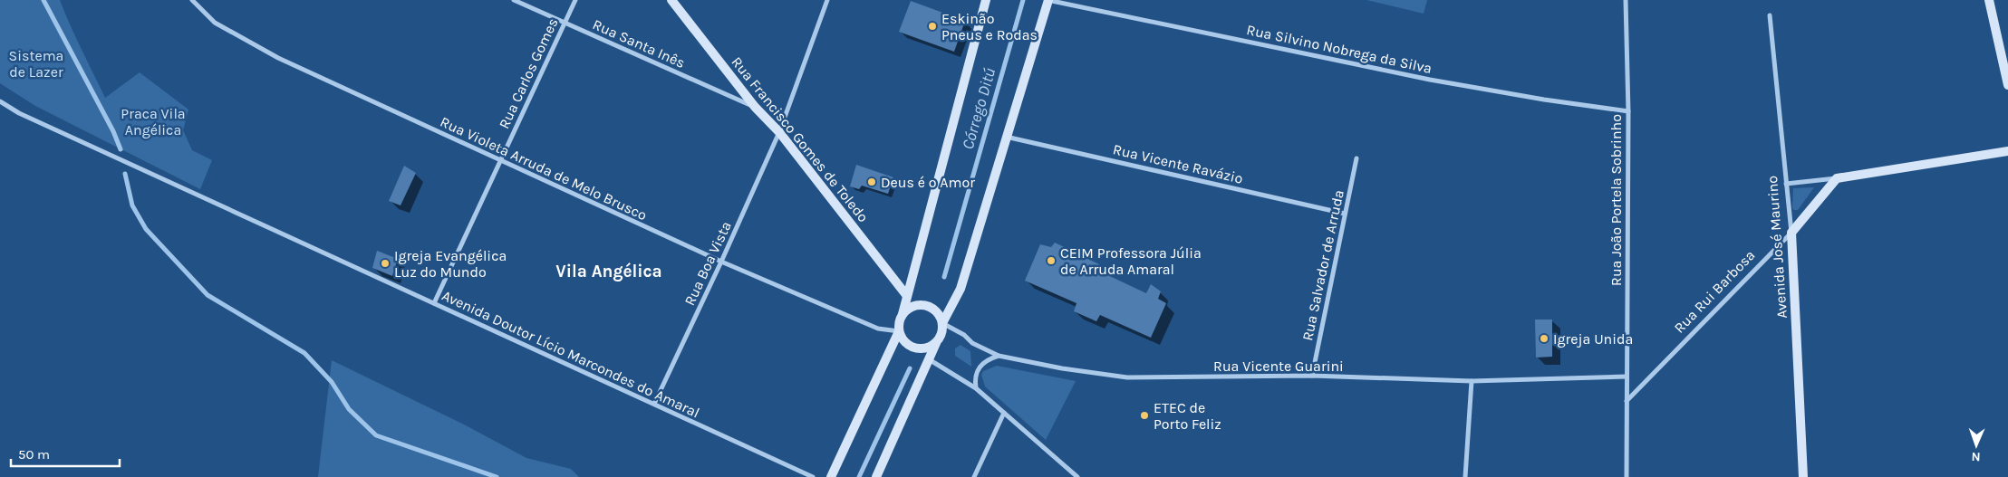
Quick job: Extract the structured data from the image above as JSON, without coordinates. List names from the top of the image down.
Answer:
{
  "streets": {
    "main road": ["Rua Francisco Gomes de Toledo", "Avenida José Maurino", "Rua Rui Barbosa"],
    "street": [
      "Rua Santa Inês",
      "Rua Silvino Nobrega da Silva",
      "Rua Carlos Gomes",
      "Rua Vicente Ravázio",
      "Rua Violeta Arruda de Melo Brusco",
      "Rua João Portela Sobrinho",
      "Rua Boa Vista",
      "Rua Salvador de Arruda",
      "Avenida Doutor Lício Marcondes do Amaral",
      "Rua Vicente Guarini"
    ]
  },
  "crossings": [
    ["Rua Santa Inês", "Rua Carlos Gomes"],
    ["Rua Santa Inês", "Rua Francisco Gomes de Toledo"],
    ["Rua Silvino Nobrega da Silva", "Rua João Portela Sobrinho"],
    ["Rua Carlos Gomes", "Rua Violeta Arruda de Melo Brusco"],
    ["Rua Carlos Gomes", "Avenida Doutor Lício Marcondes do Amaral"],
    ["Rua Francisco Gomes de Toledo", "Rua Boa Vista"],
    ["Rua Vicente Ravázio", "Rua Salvador de Arruda"],
    ["Rua Violeta Arruda de Melo Brusco", "Rua Boa Vista"],
    ["Rua Violeta Arruda de Melo Brusco", "Rua Vicente Guarini"],
    ["Rua João Portela Sobrinho", "Rua Rui Barbosa"],
    ["Rua João Portela Sobrinho", "Rua Vicente Guarini"],
    ["Avenida José Maurino", "Rua Rui Barbosa"],
    ["Rua Boa Vista", "Avenida Doutor Lício Marcondes do Amaral"],
    ["Rua Salvador de Arruda", "Rua Vicente Guarini"]
  ],
  "districts": ["Vila Angélica"],
  "water": ["Córrego Ditú"],
  "parks": ["Sistema de Lazer", "Praca Vila Angélica"],
  "places": [
    "Eskinão Pneus e Rodas",
    "Deus é o Amor",
    "CEIM Professora Júlia de Arruda Amaral",
    "Igreja Evangélica Luz do Mundo",
    "Igreja Unida",
    "ETEC de Porto Feliz"
  ],
  "scale_bar": "50 m",
  "north": "bottom"
}
